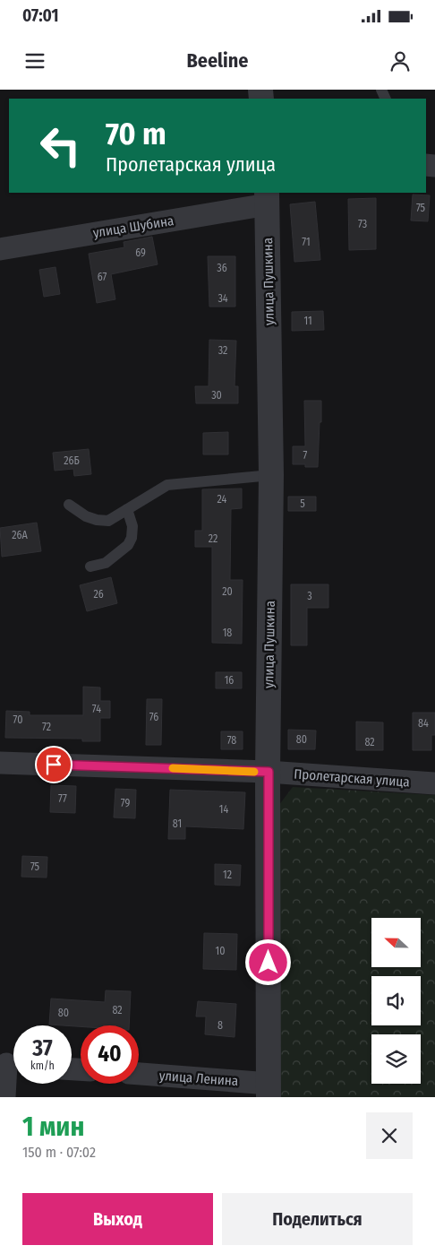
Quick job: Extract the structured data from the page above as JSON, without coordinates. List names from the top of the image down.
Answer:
{
  "streets": {
    "street": [
      "улица Шубина",
      "улица Пушкина",
      "Пролетарская улица",
      "улица Ленина"
    ]
  },
  "crossings": [
    ["улица Шубина", "улица Пушкина"],
    ["улица Пушкина", "Пролетарская улица"],
    ["улица Пушкина", "улица Ленина"]
  ],
  "house_numbers": [
    "75",
    "73",
    "71",
    "69",
    "36",
    "67",
    "34",
    "11",
    "32",
    "30",
    "7",
    "26Б",
    "24",
    "5",
    "26А",
    "22",
    "20",
    "26",
    "3",
    "18",
    "16",
    "74",
    "76",
    "70",
    "84",
    "72",
    "80",
    "78",
    "82",
    "77",
    "79",
    "14",
    "81",
    "75",
    "12",
    "10",
    "82",
    "80",
    "8"
  ],
  "north": "left",
  "page": {
    "status": "07:01",
    "header": "Beeline",
    "turn": ["70 m", "Пролетарская улица"],
    "speed": "37 km/h",
    "limit": "40",
    "heading": ["1 мин", "150 m · 07:02"],
    "buttons": ["Выход", "Поделиться"]
  }
}
